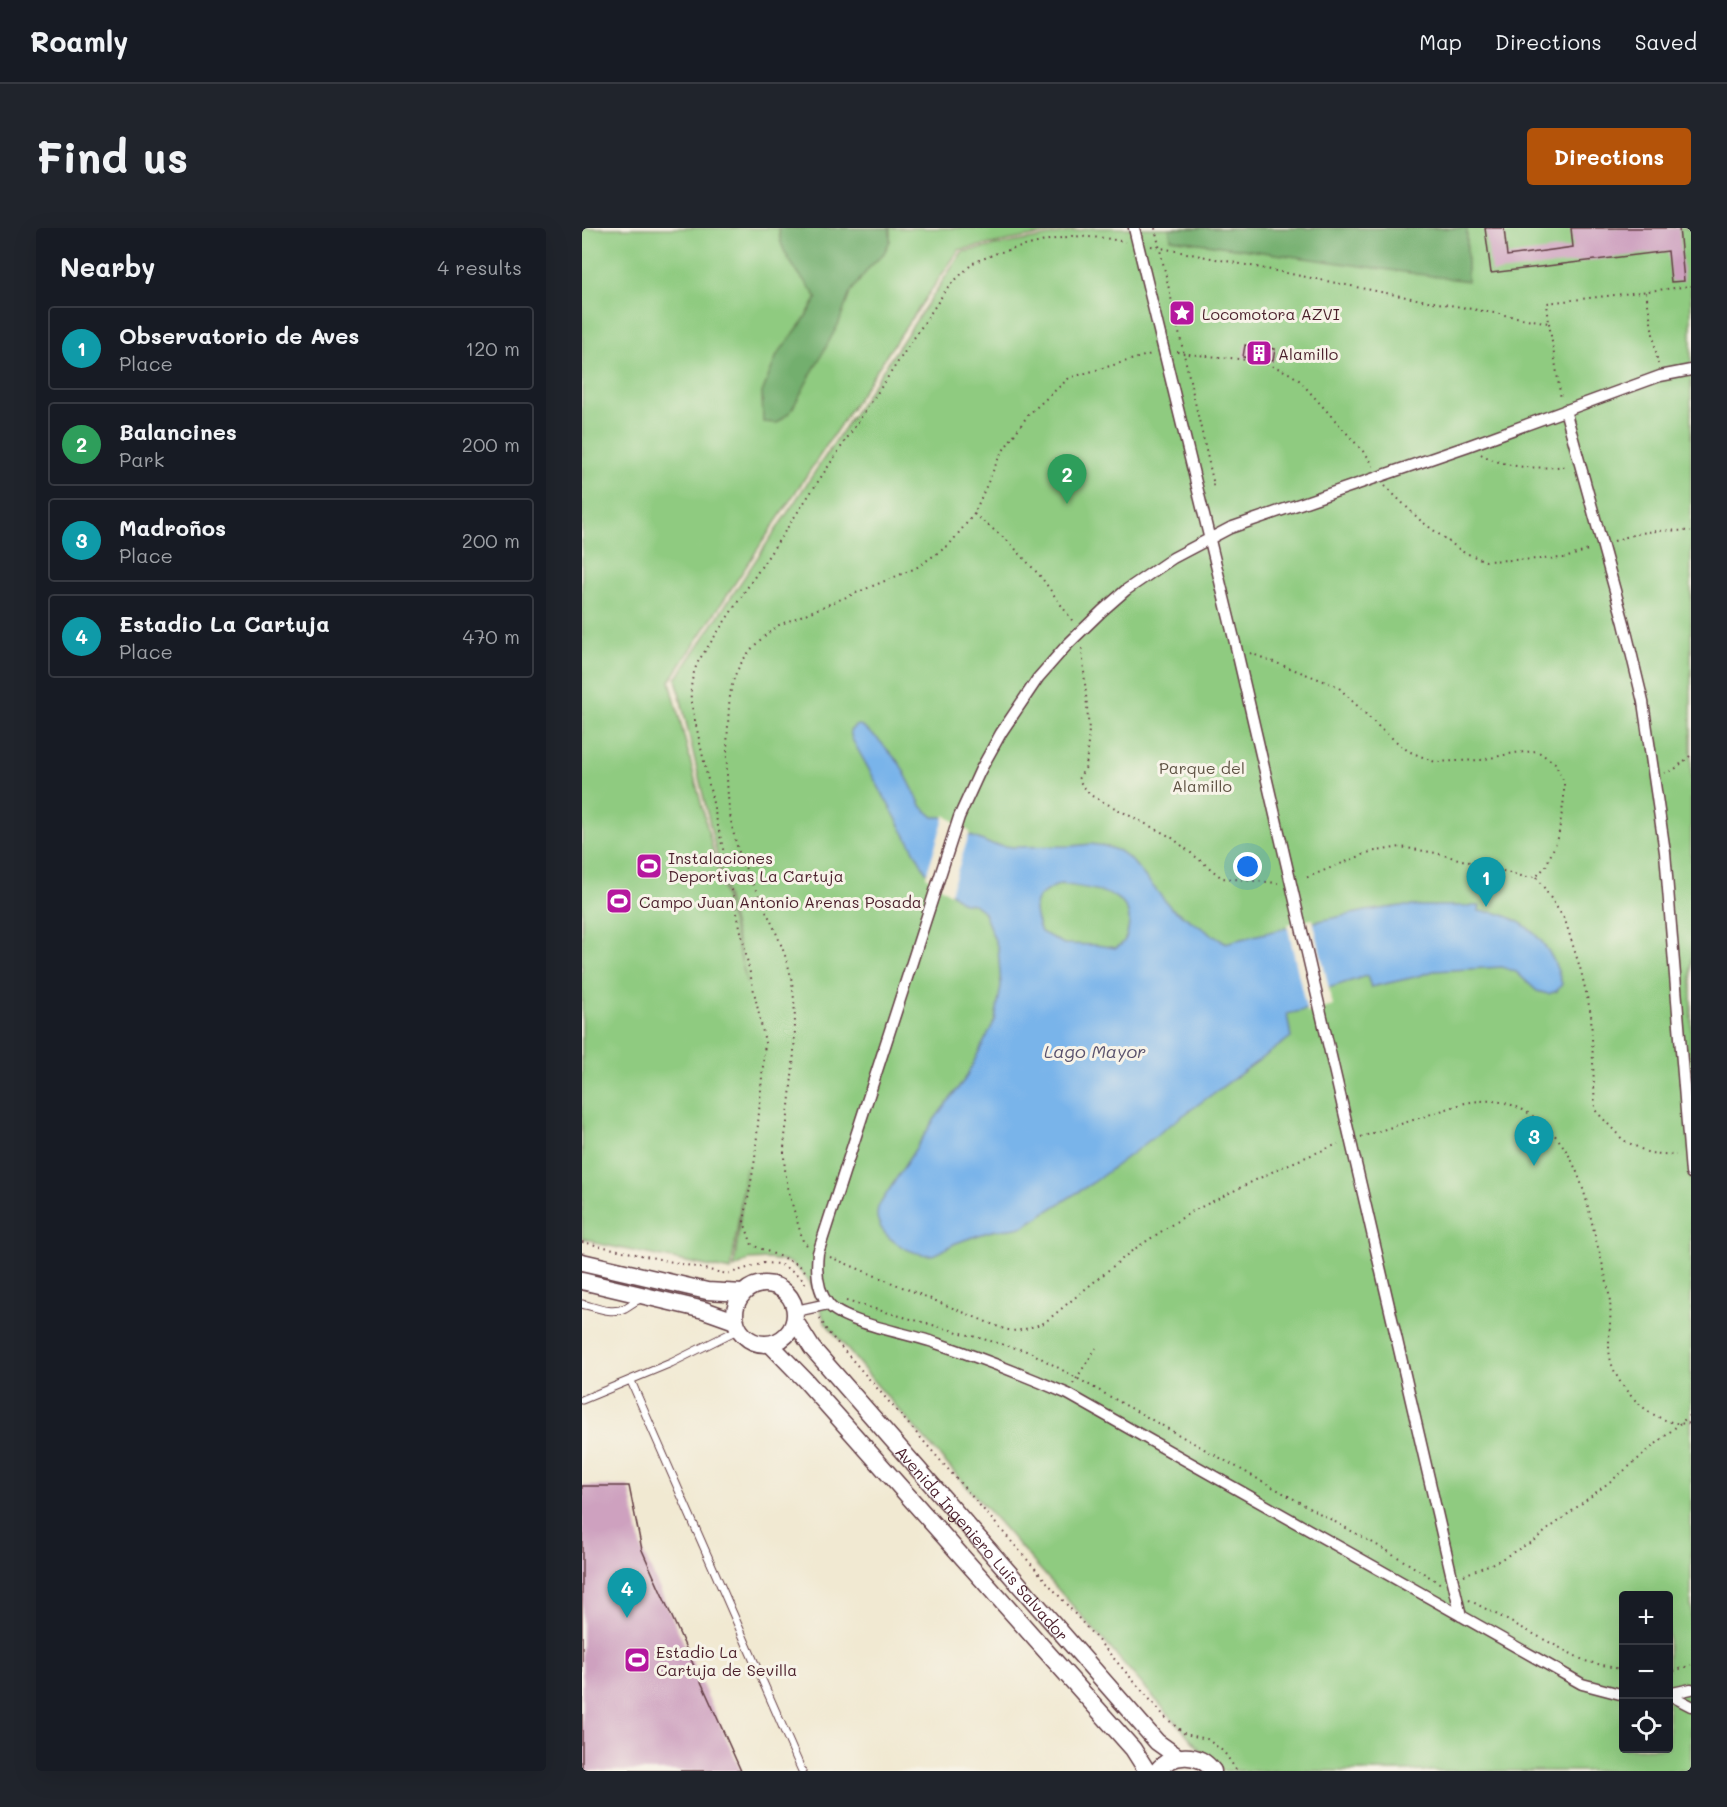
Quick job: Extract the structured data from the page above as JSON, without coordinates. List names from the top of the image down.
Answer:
{
  "streets": {
    "street": ["Avenida Ingeniero Luis Salvador"]
  },
  "water": ["Lago Mayor"],
  "parks": ["Parque del Alamillo"],
  "places": {
    "place": ["Locomotora AZVI"],
    "building": ["Alamillo"],
    "sports": ["Instalaciones Deportivas La Cartuja", "Campo Juan Antonio Arenas Posada", "Estadio La Cartuja de Sevilla"]
  },
  "page": {
    "header": "Roamly",
    "nav": ["Map", "Directions", "Saved"],
    "buttons": "Directions",
    "title": "Find us",
    "heading": ["Nearby", "4 results"],
    "list": [
      {
        "mark": "1",
        "name": "Observatorio de Aves",
        "note": "Place",
        "value": "120 m"
      },
      {
        "mark": "2",
        "name": "Balancines",
        "note": "Park",
        "value": "200 m"
      },
      {
        "mark": "3",
        "name": "Madroños",
        "note": "Place",
        "value": "200 m"
      },
      {
        "mark": "4",
        "name": "Estadio La Cartuja",
        "note": "Place",
        "value": "470 m"
      }
    ],
    "pins": [
      "2",
      "1",
      "3",
      "4"
    ],
    "map_buttons": ["+", "−"]
  }
}
